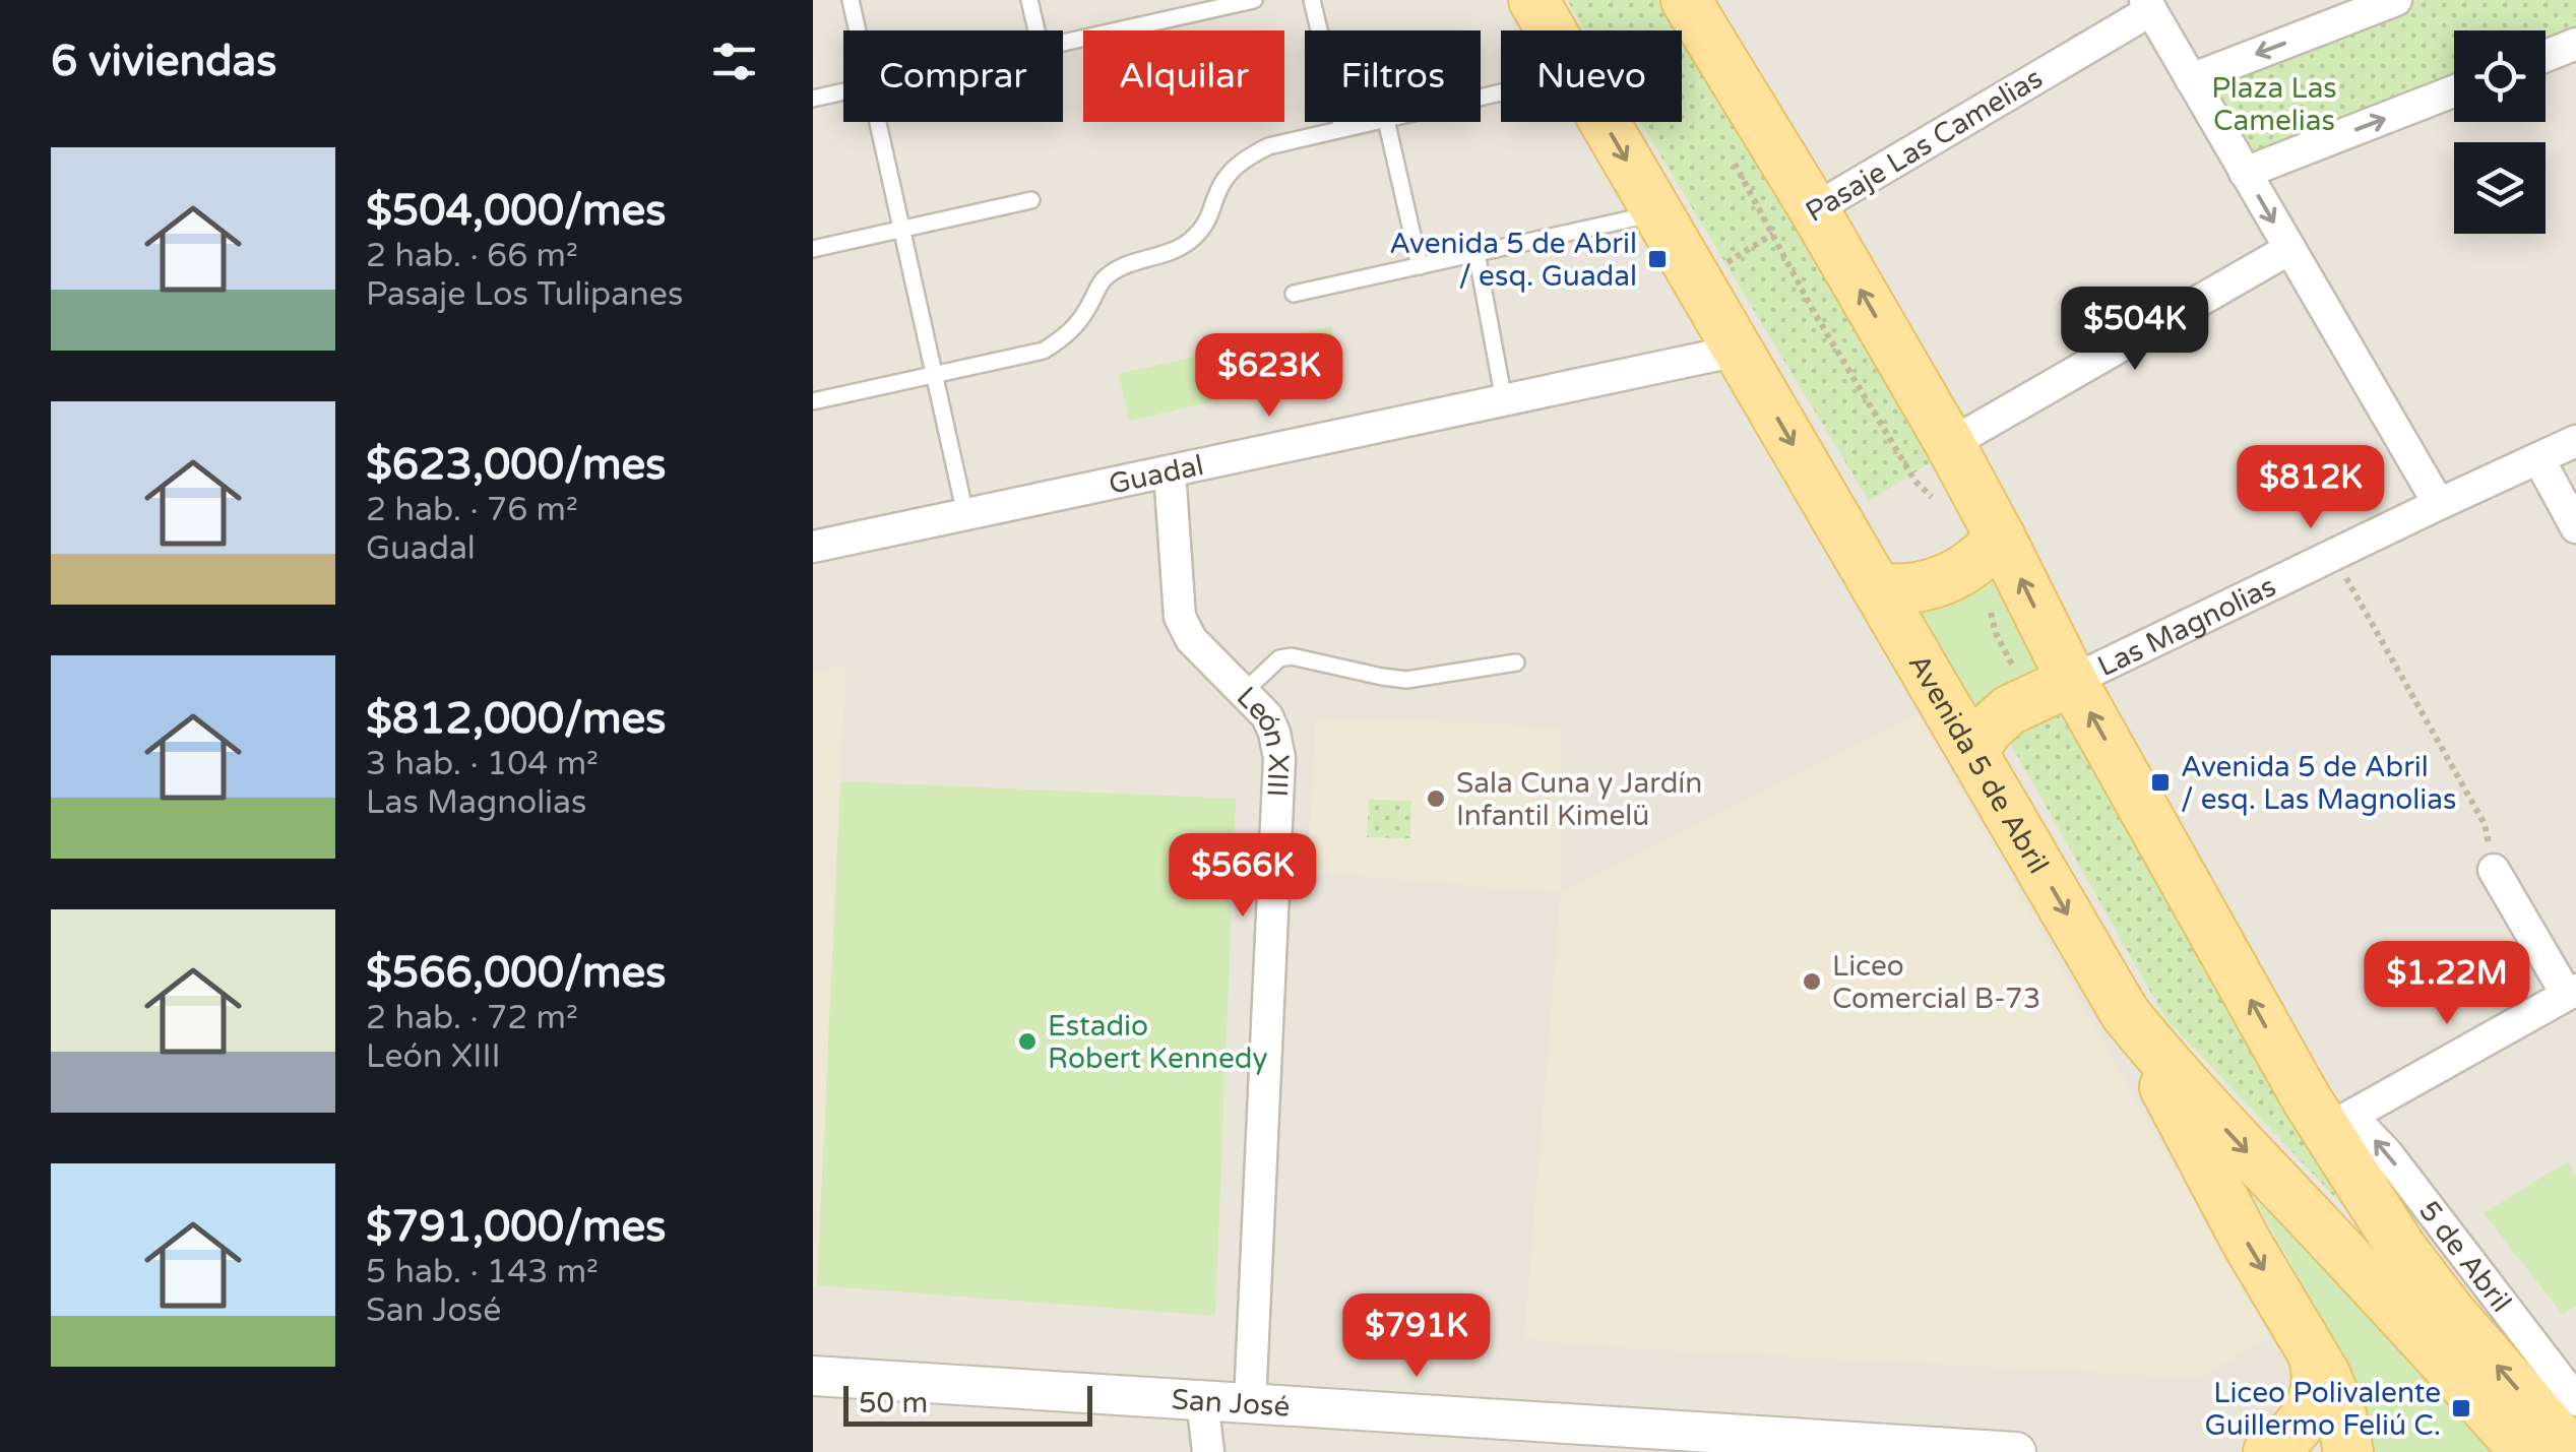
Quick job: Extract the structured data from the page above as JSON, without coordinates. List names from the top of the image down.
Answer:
{
  "streets": {
    "main road": ["Avenida 5 de Abril"],
    "street": [
      "Pasaje Las Camelias",
      "Guadal",
      "Las Magnolias",
      "León XIII",
      "5 de Abril",
      "San José"
    ]
  },
  "crossings": [
    ["Pasaje Las Camelias", "Avenida 5 de Abril"],
    ["Guadal", "León XIII"],
    ["Guadal", "Avenida 5 de Abril"],
    ["León XIII", "San José"]
  ],
  "one_way": ["5 de Abril"],
  "parks": ["Plaza Las Camelias"],
  "places": {
    "transit": ["Avenida 5 de Abril / esq. Guadal", "Avenida 5 de Abril / esq. Las Magnolias", "Liceo Polivalente Guillermo Feliú C."],
    "other": ["Sala Cuna y Jardín Infantil Kimelü", "Liceo Comercial B-73", "Estadio Robert Kennedy"]
  },
  "scale_bar": "50 m",
  "page": {
    "heading": "6 viviendas",
    "chip": [
      "Comprar",
      "Alquilar",
      "Filtros",
      "Nuevo"
    ],
    "list": [
      {
        "name": "$504,000/mes",
        "note": "2 hab. · 66 m² · Pasaje Los Tulipanes"
      },
      {
        "name": "$623,000/mes",
        "note": "2 hab. · 76 m² · Guadal"
      },
      {
        "name": "$812,000/mes",
        "note": "3 hab. · 104 m² · Las Magnolias"
      },
      {
        "name": "$566,000/mes",
        "note": "2 hab. · 72 m² · León XIII"
      },
      {
        "name": "$791,000/mes",
        "note": "5 hab. · 143 m² · San José"
      }
    ],
    "price": [
      "$504K",
      "$623K",
      "$812K",
      "$566K",
      "$1.22M",
      "$791K"
    ],
    "scale": "50 m"
  }
}
